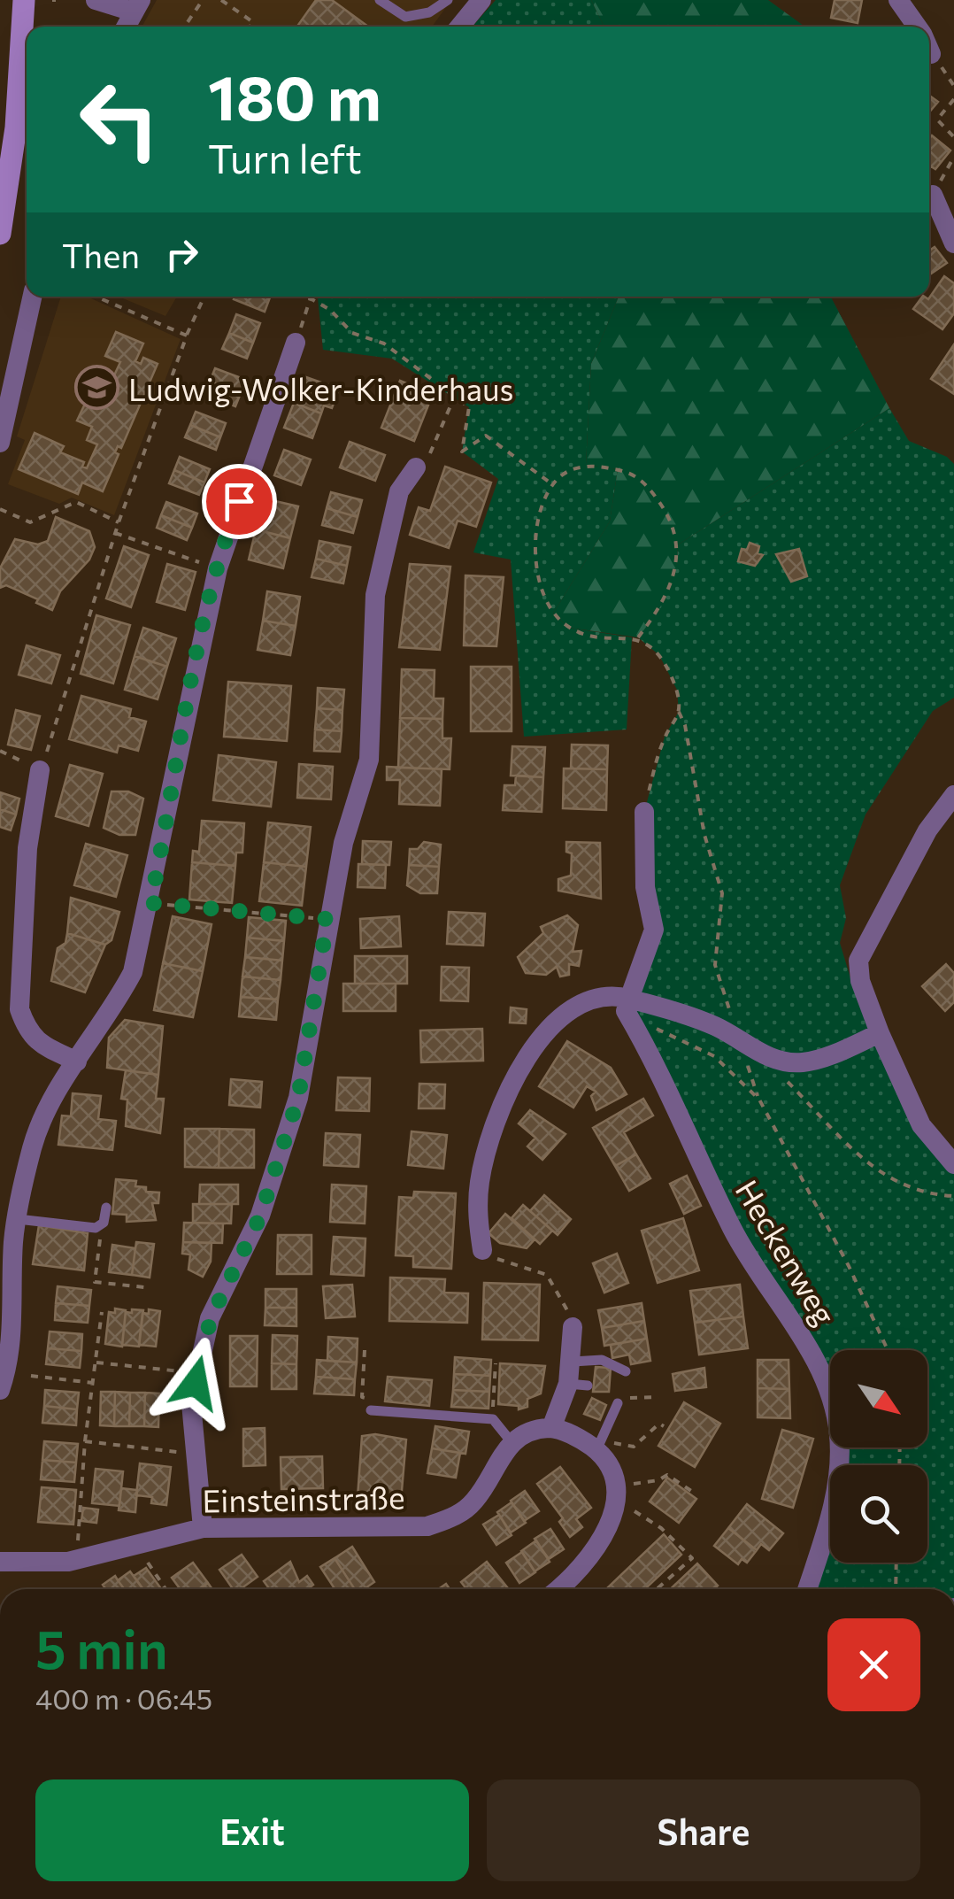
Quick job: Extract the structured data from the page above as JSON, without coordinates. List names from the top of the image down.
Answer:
{
  "streets": {
    "street": ["Heckenweg", "Einsteinstraße"]
  },
  "places": {
    "school or university": ["Ludwig-Wolker-Kinderhaus"]
  },
  "north": "bottom right",
  "page": {
    "turn": ["180 m", "Turn left"],
    "then": "Then",
    "heading": ["5 min", "400 m · 06:45"],
    "buttons": ["Exit", "Share"]
  }
}
